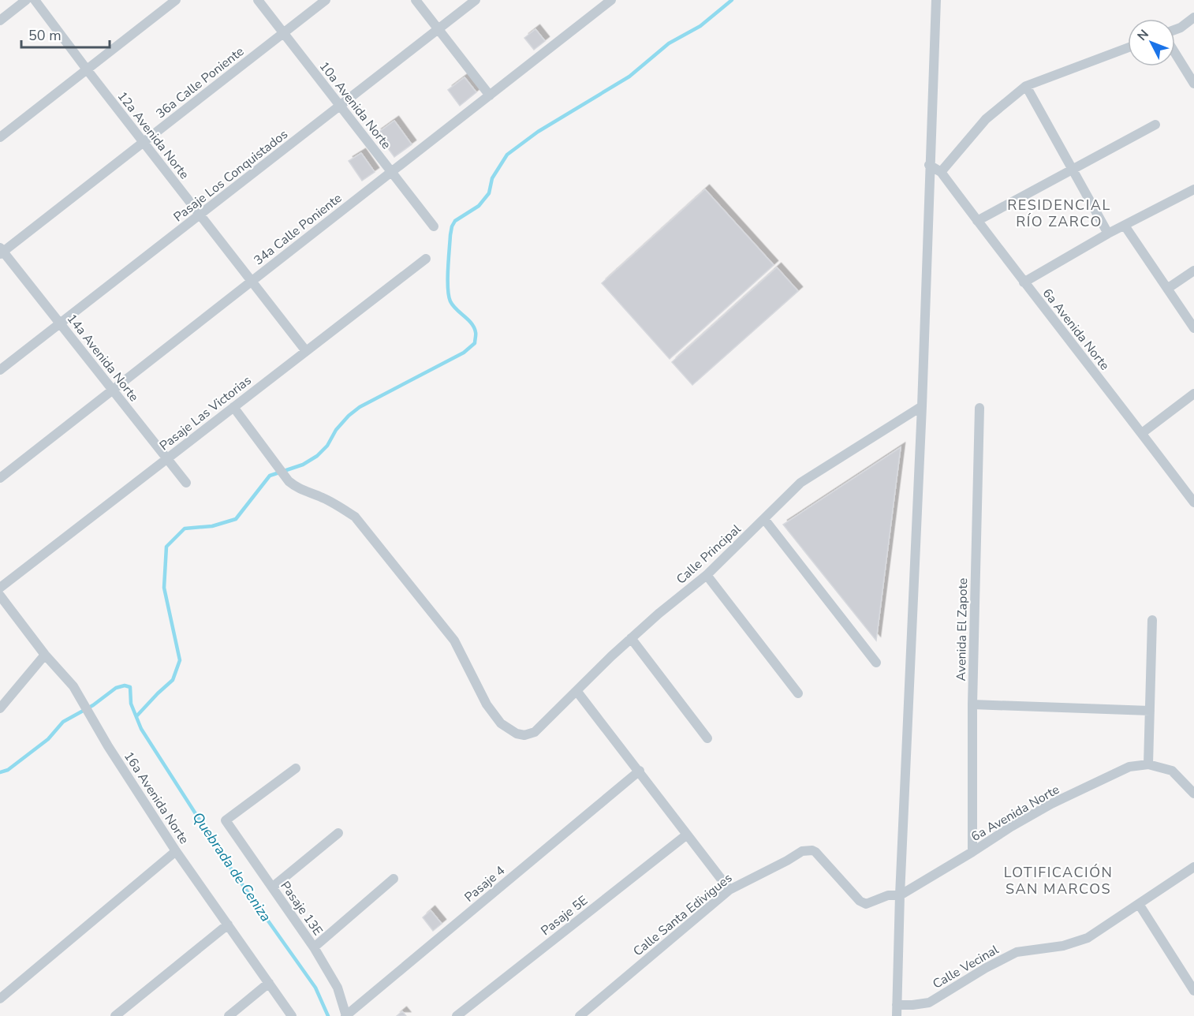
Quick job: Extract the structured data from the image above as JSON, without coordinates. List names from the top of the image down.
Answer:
{
  "streets": {
    "street": [
      "36a Calle Poniente",
      "10a Avenida Norte",
      "12a Avenida Norte",
      "Pasaje Los Conquistados",
      "34a Calle Poniente",
      "6a Avenida Norte",
      "14a Avenida Norte",
      "Pasaje Las Victorias",
      "Calle Principal",
      "Avenida El Zapote",
      "16a Avenida Norte",
      "Pasaje 4",
      "Pasaje 13E",
      "Calle Santa Edivigues",
      "Pasaje 5E",
      "Calle Vecinal"
    ]
  },
  "crossings": [
    ["36a Calle Poniente", "10a Avenida Norte"],
    ["36a Calle Poniente", "12a Avenida Norte"],
    ["36a Calle Poniente", "14a Avenida Norte"],
    ["10a Avenida Norte", "Pasaje Los Conquistados"],
    ["10a Avenida Norte", "34a Calle Poniente"],
    ["12a Avenida Norte", "Pasaje Los Conquistados"],
    ["12a Avenida Norte", "34a Calle Poniente"],
    ["12a Avenida Norte", "Pasaje Las Victorias"],
    ["Pasaje Los Conquistados", "14a Avenida Norte"],
    ["34a Calle Poniente", "14a Avenida Norte"],
    ["6a Avenida Norte", "Avenida El Zapote"],
    ["6a Avenida Norte", "Calle Santa Edivigues"],
    ["14a Avenida Norte", "Pasaje Las Victorias"],
    ["Pasaje Las Victorias", "Calle Principal"],
    ["Pasaje 4", "Pasaje 13E"]
  ],
  "districts": ["RESIDENCIAL RÍO ZARCO", "LOTIFICACIÓN SAN MARCOS"],
  "water": ["Quebrada de Ceniza"],
  "scale_bar": "50 m",
  "north": "top left"
}
